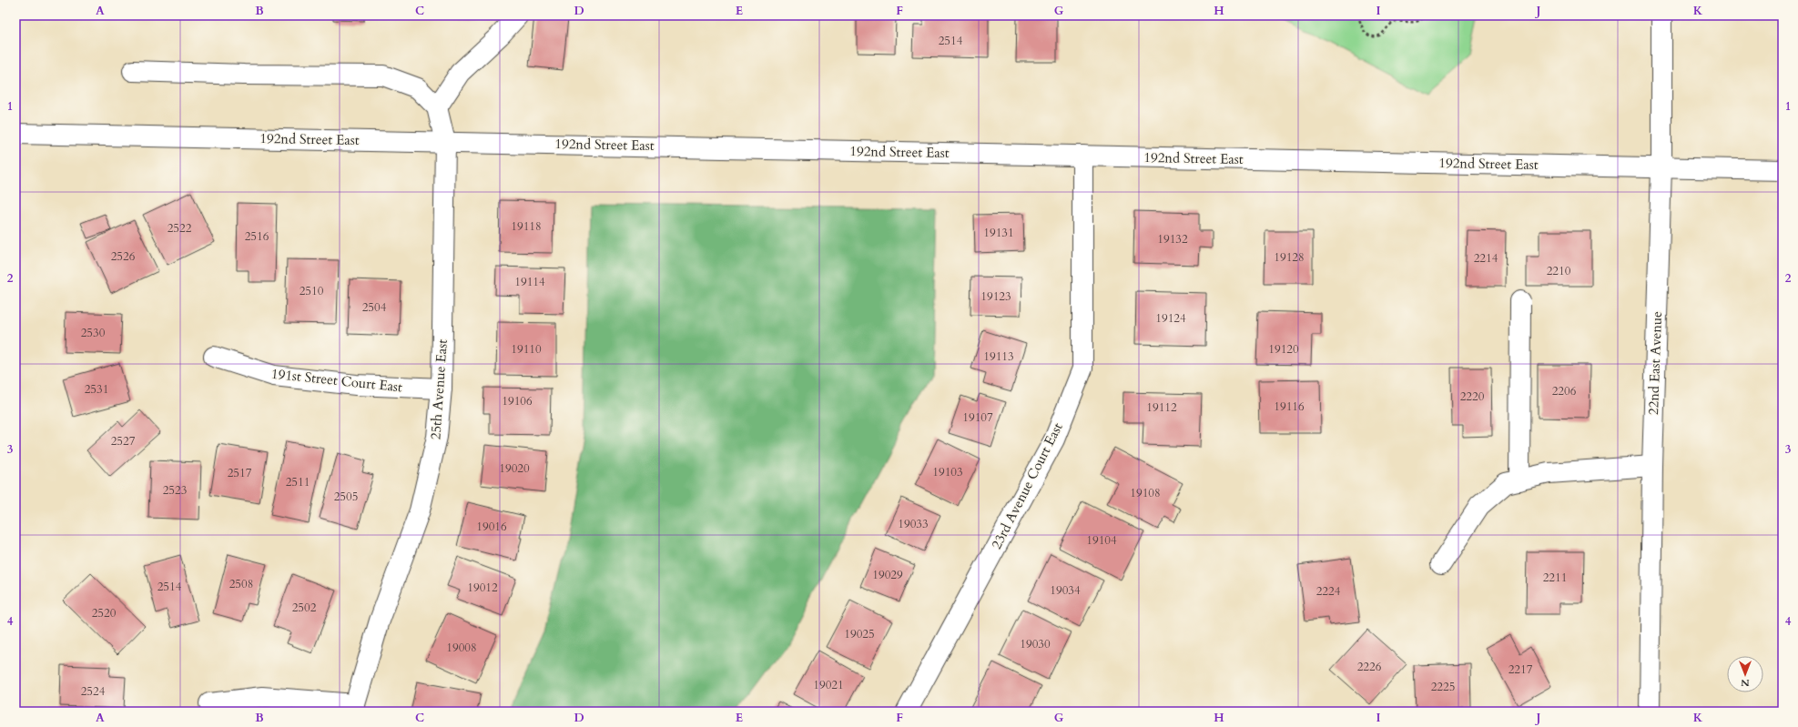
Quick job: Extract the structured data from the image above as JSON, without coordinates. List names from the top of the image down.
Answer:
{
  "streets": {
    "street": [
      "192nd Street East",
      "22nd East Avenue",
      "191st Street Court East",
      "25th Avenue East",
      "23rd Avenue Court East"
    ]
  },
  "crossings": [
    ["192nd Street East", "22nd East Avenue"],
    ["192nd Street East", "25th Avenue East"],
    ["192nd Street East", "23rd Avenue Court East"],
    ["191st Street Court East", "25th Avenue East"]
  ],
  "house_numbers": [
    "2514",
    "19118",
    "2522",
    "19131",
    "2516",
    "19132",
    "2526",
    "19128",
    "2214",
    "2210",
    "19114",
    "2510",
    "19123",
    "2504",
    "19124",
    "2530",
    "19110",
    "19120",
    "19113",
    "2531",
    "2206",
    "2220",
    "19106",
    "19116",
    "19112",
    "19107",
    "2527",
    "19020",
    "19103",
    "2517",
    "2511",
    "2523",
    "19108",
    "2505",
    "19033",
    "19016",
    "19104",
    "19029",
    "2211",
    "2508",
    "2514",
    "19012",
    "19034",
    "2224",
    "2502",
    "2520",
    "19025",
    "19030",
    "19008",
    "2226",
    "2217",
    "19021",
    "2225",
    "2524"
  ],
  "north": "bottom",
  "grid": {
    "columns": [
      "A",
      "B",
      "C",
      "D",
      "E",
      "F",
      "G",
      "H",
      "I",
      "J",
      "K"
    ],
    "rows": [
      "1",
      "2",
      "3",
      "4"
    ]
  }
}
